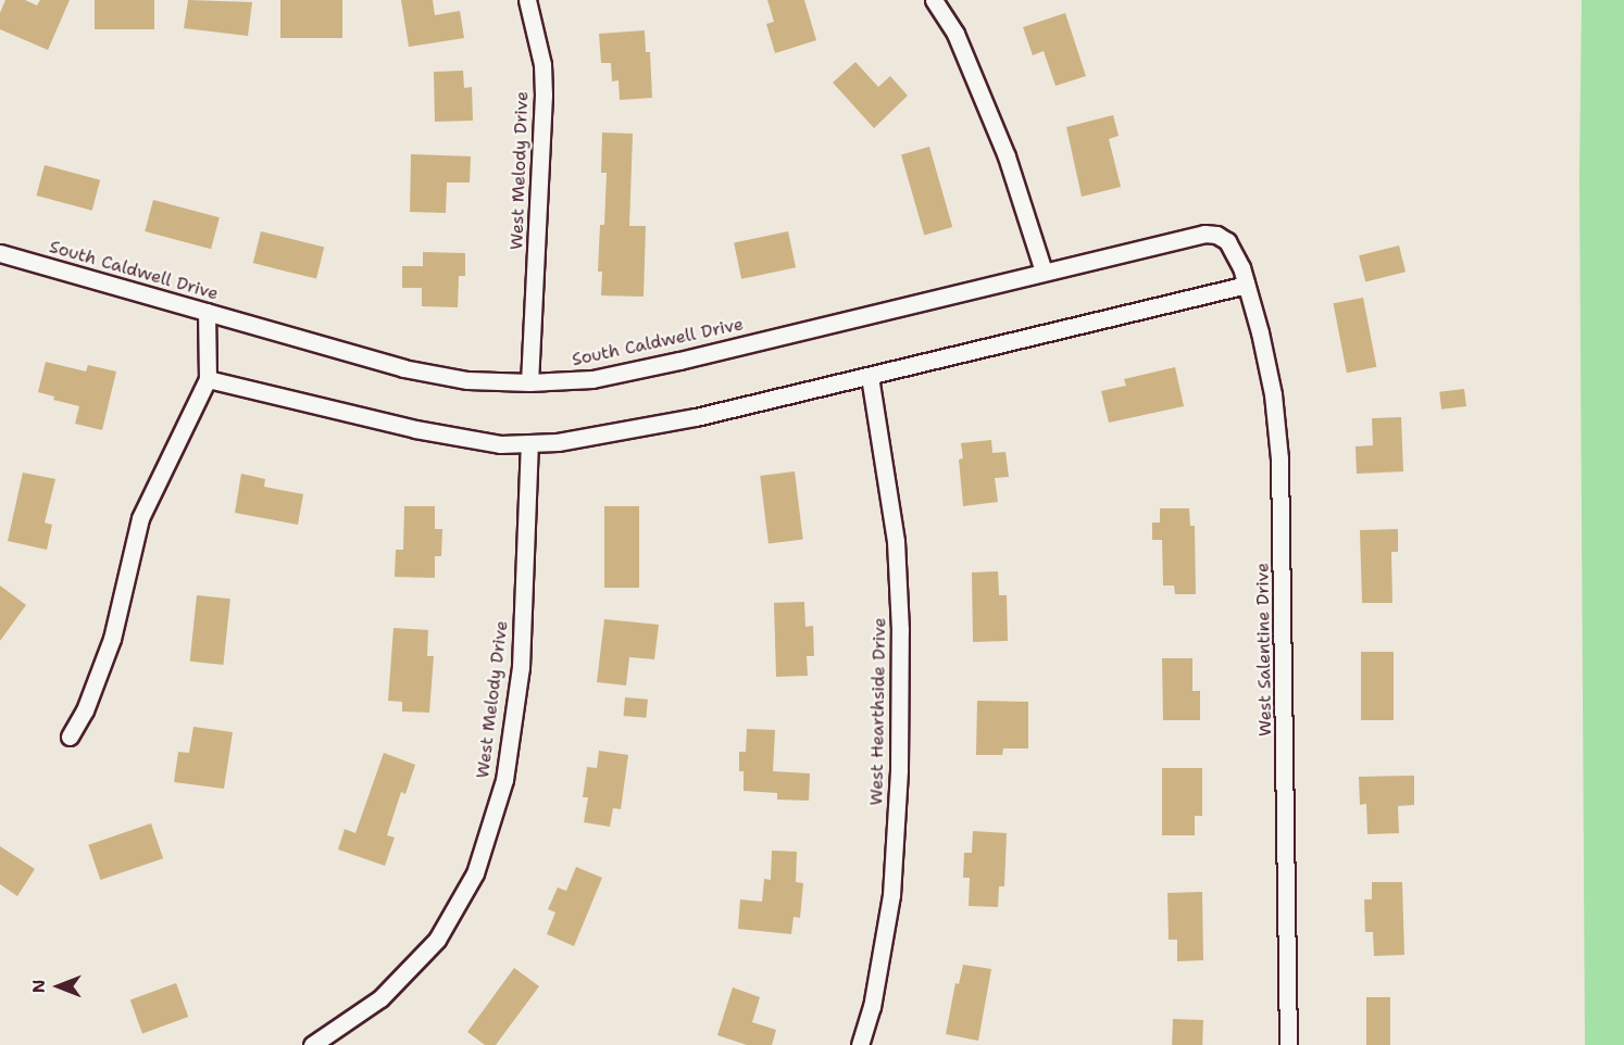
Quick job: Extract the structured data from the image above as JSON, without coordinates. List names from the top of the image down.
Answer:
{
  "streets": {
    "street": [
      "West Melody Drive",
      "South Caldwell Drive",
      "West Salentine Drive",
      "West Hearthside Drive"
    ]
  },
  "crossings": [
    ["West Melody Drive", "South Caldwell Drive"],
    ["South Caldwell Drive", "West Salentine Drive"]
  ],
  "north": "left"
}
